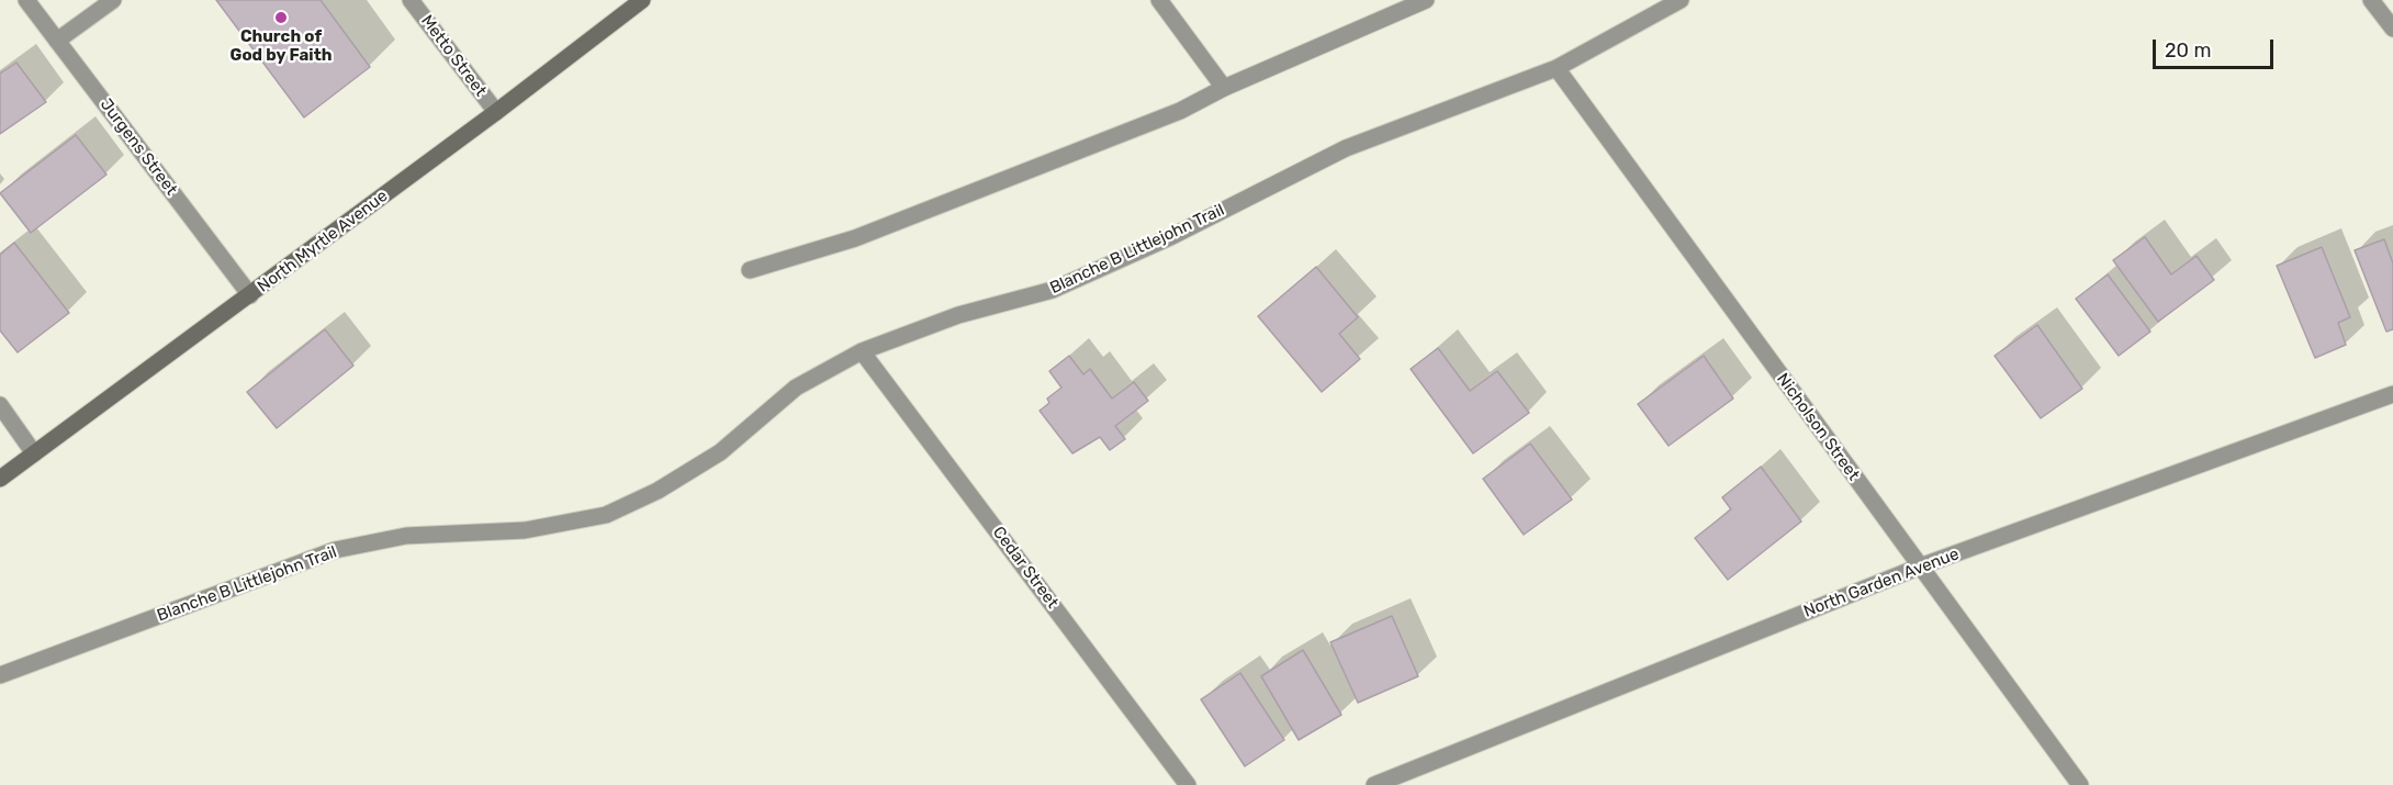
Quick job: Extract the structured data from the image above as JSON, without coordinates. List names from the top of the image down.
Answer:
{
  "streets": {
    "main road": ["North Myrtle Avenue"],
    "street": [
      "Metto Street",
      "Jurgens Street",
      "Blanche B Littlejohn Trail",
      "Nicholson Street",
      "Cedar Street",
      "North Garden Avenue"
    ]
  },
  "crossings": [
    ["Metto Street", "North Myrtle Avenue"],
    ["Jurgens Street", "North Myrtle Avenue"],
    ["Blanche B Littlejohn Trail", "Nicholson Street"],
    ["Blanche B Littlejohn Trail", "Cedar Street"],
    ["Nicholson Street", "North Garden Avenue"]
  ],
  "places": ["Church of God by Faith"],
  "scale_bar": "20 m"
}
